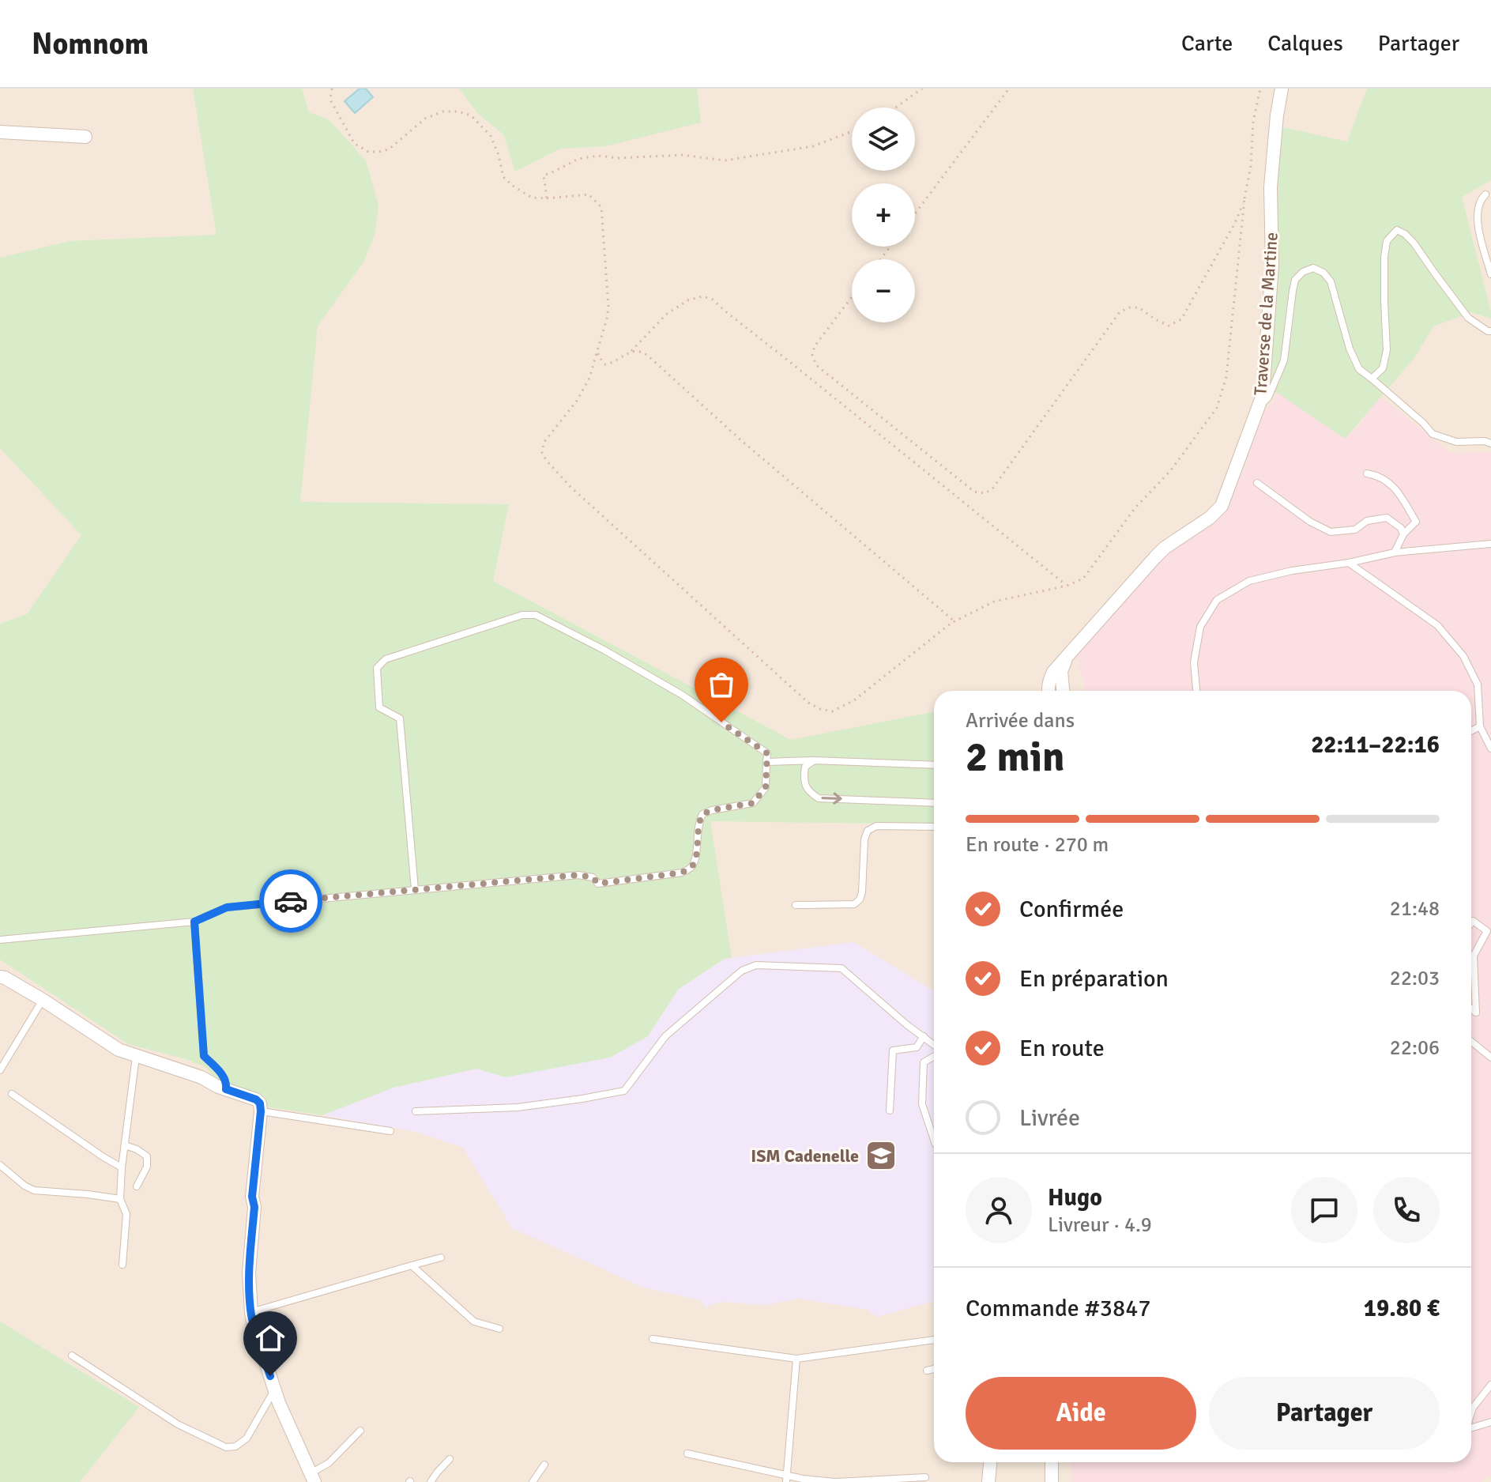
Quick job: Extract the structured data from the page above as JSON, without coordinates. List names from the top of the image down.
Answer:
{
  "streets": {
    "street": ["Traverse de la Martine"]
  },
  "places": {
    "school or university": ["ISM Cadenelle"]
  },
  "page": {
    "header": "Nomnom",
    "nav": ["Carte", "Calques", "Partager"],
    "map_buttons": ["+", "−"],
    "heading": ["2 min", "Arrivée dans", "22:11–22:16"],
    "panel": [
      "Hugo",
      "Livreur · 4.9",
      "Commande #3847",
      "19.80 €"
    ],
    "bar": "En route · 270 m",
    "list": [
      ["Confirmée", "21:48"],
      ["En préparation", "22:03"],
      ["En route", "22:06"],
      "Livrée"
    ],
    "buttons": ["Aide", "Partager"]
  }
}
